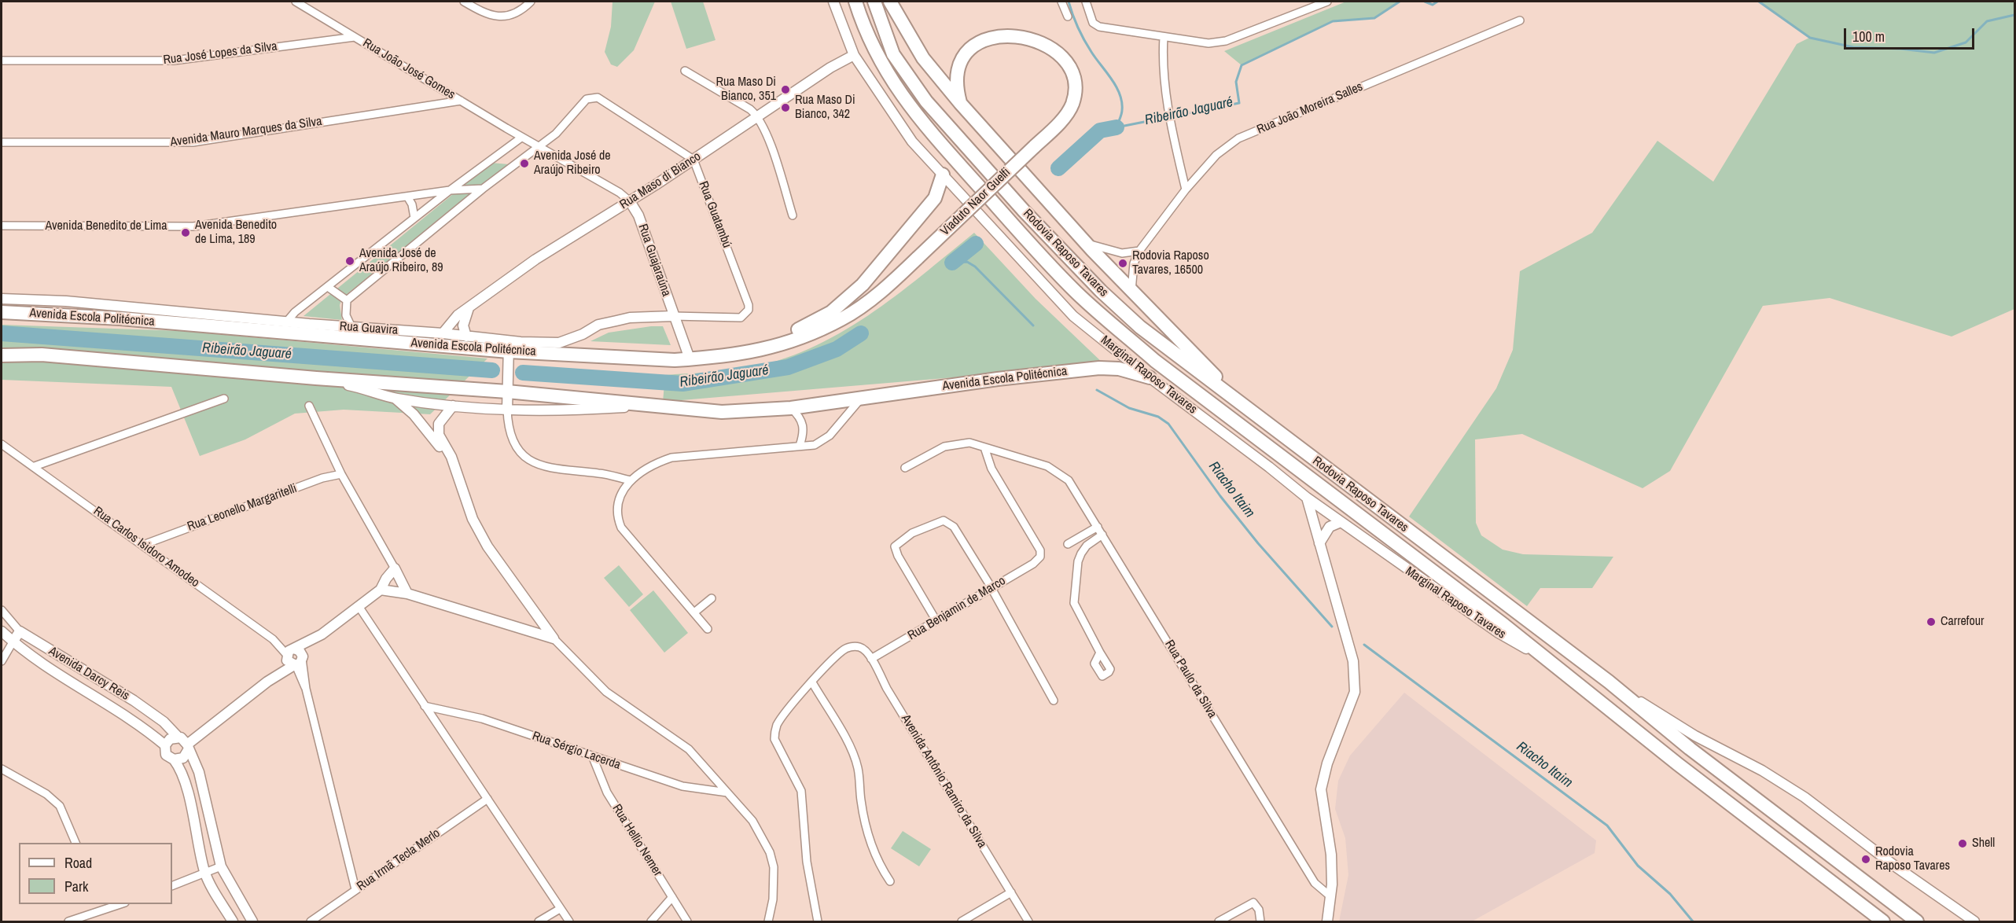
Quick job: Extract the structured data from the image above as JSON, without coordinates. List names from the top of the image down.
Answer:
{
  "streets": {
    "highway": ["Viaduto Naor Guelfi", "Rodovia Raposo Tavares", "Avenida Escola Politécnica"],
    "main road": [
      "Rua Maso di Bianco",
      "Rua Guajaraúna",
      "Rua Guavira",
      "Marginal Raposo Tavares",
      "Avenida Darcy Reis"
    ],
    "street": [
      "Rua José Lopes da Silva",
      "Rua João José Gomes",
      "Rua João Moreira Salles",
      "Avenida Mauro Marques da Silva",
      "Rua Guatambú",
      "Avenida Benedito de Lima",
      "Rua Leonello Margaritelli",
      "Rua Carlos Isidoro Amodeo",
      "Rua Benjamin de Marco",
      "Rua Paulo da Silva",
      "Rua Sérgio Lacerda",
      "Avenida Antônio Ramiro da Silva",
      "Rua Hellio Nemer",
      "Rua Irmã Tecla Merlo"
    ]
  },
  "crossings": [
    ["Rua José Lopes da Silva", "Rua João José Gomes"],
    ["Rua João José Gomes", "Avenida Mauro Marques da Silva"],
    ["Rua João José Gomes", "Rua Guajaraúna"],
    ["Rua Maso di Bianco", "Rua Guatambú"],
    ["Rua Maso di Bianco", "Rua Guajaraúna"],
    ["Rua Maso di Bianco", "Rua Guavira"],
    ["Rua Maso di Bianco", "Marginal Raposo Tavares"],
    ["Viaduto Naor Guelfi", "Avenida Escola Politécnica"],
    ["Rua Guatambú", "Rua Guavira"],
    ["Rodovia Raposo Tavares", "Marginal Raposo Tavares"],
    ["Rua Guajaraúna", "Avenida Escola Politécnica"],
    ["Rua Guajaraúna", "Rua Guavira"],
    ["Avenida Escola Politécnica", "Rua Guavira"],
    ["Avenida Escola Politécnica", "Marginal Raposo Tavares"],
    ["Rua Leonello Margaritelli", "Rua Carlos Isidoro Amodeo"],
    ["Rua Benjamin de Marco", "Rua Paulo da Silva"],
    ["Rua Benjamin de Marco", "Avenida Antônio Ramiro da Silva"],
    ["Rua Sérgio Lacerda", "Rua Hellio Nemer"]
  ],
  "water": ["Ribeirão Jaguaré", "Riacho Itaim"],
  "places": [
    "Rua Maso Di Bianco, 351",
    "Rua Maso Di Bianco, 342",
    "Avenida José de Araújo Ribeiro",
    "Avenida Benedito de Lima, 189",
    "Avenida José de Araújo Ribeiro, 89",
    "Rodovia Raposo Tavares, 16500",
    "Carrefour",
    "Shell",
    "Rodovia Raposo Tavares"
  ],
  "legend": ["Road", "Park"],
  "scale_bar": "100 m"
}
